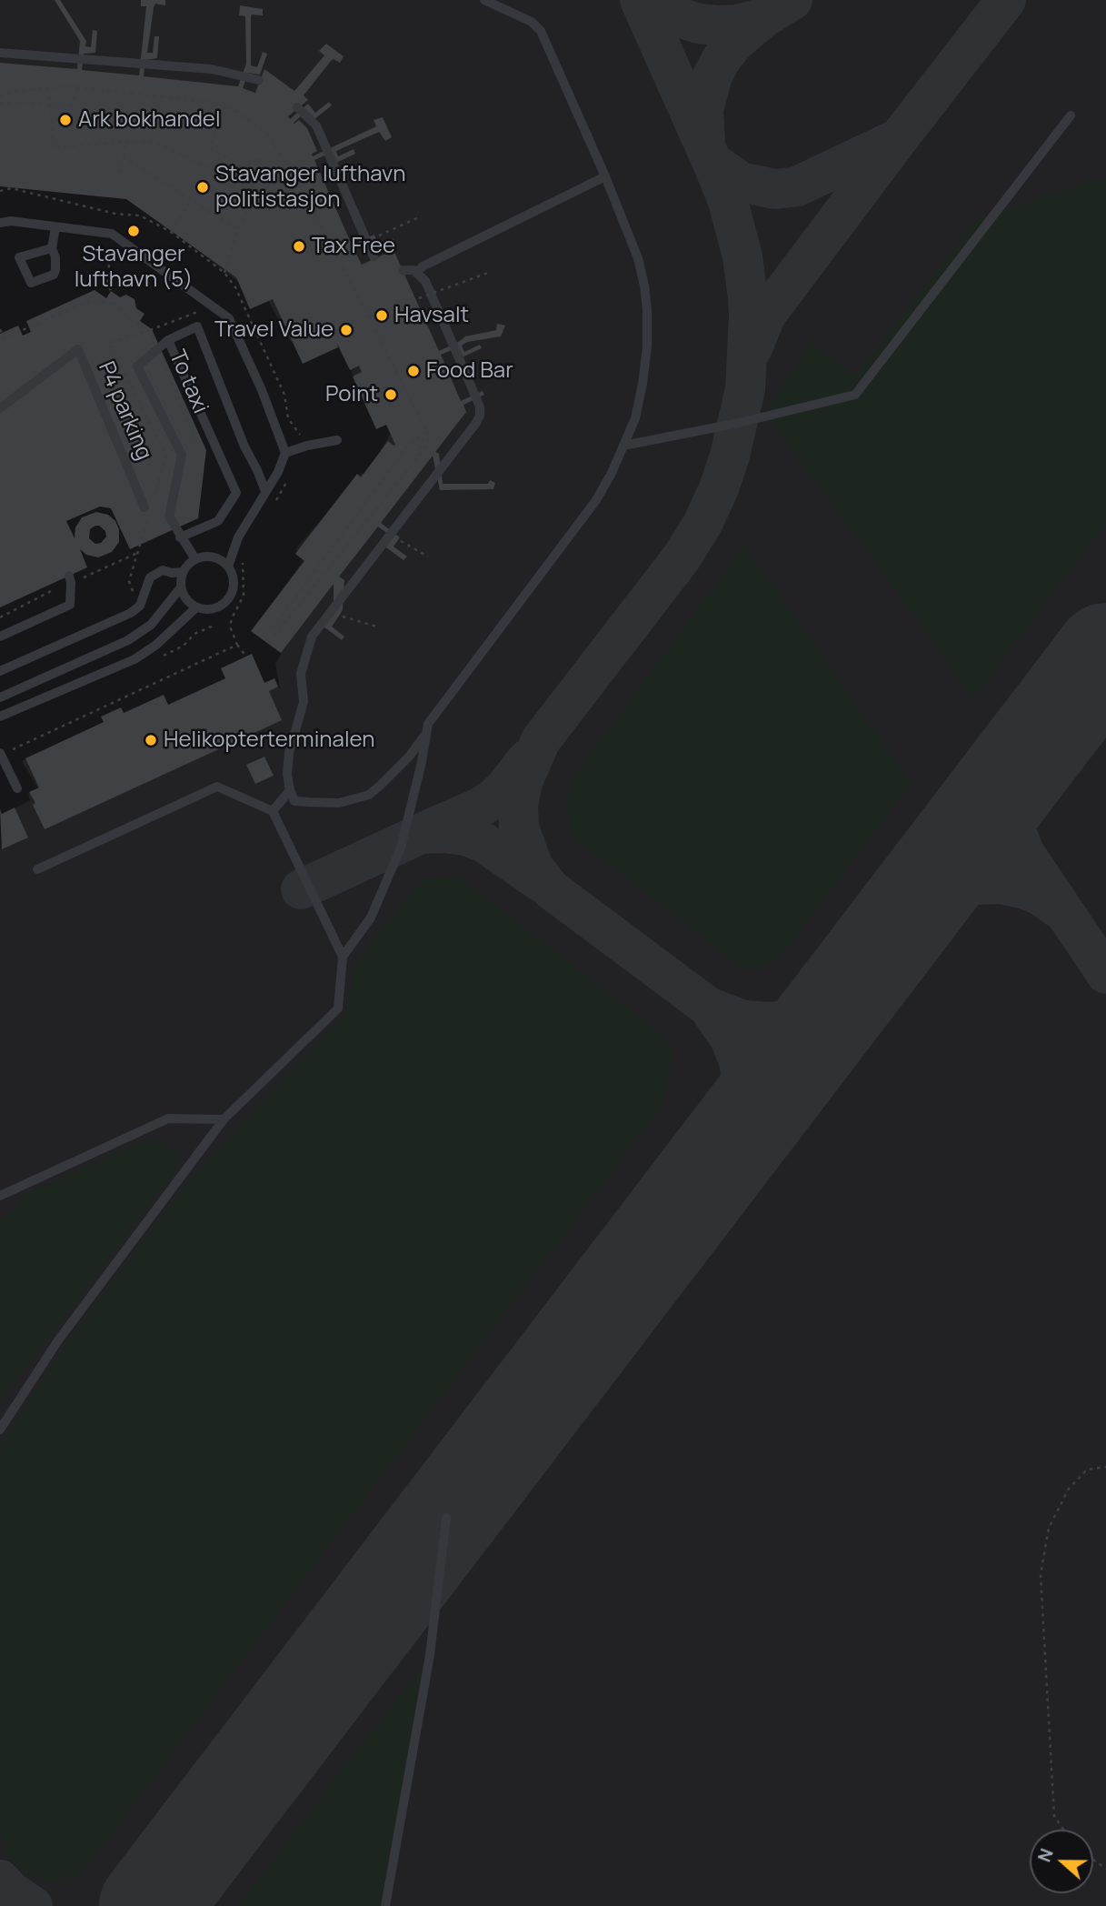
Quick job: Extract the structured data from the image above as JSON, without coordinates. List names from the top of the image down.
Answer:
{
  "streets": {
    "lane": ["P4 parking"],
    "path": ["To taxi"]
  },
  "places": [
    "Ark bokhandel",
    "Stavanger lufthavn politistasjon",
    "Stavanger lufthavn (5)",
    "Tax Free",
    "Havsalt",
    "Travel Value",
    "Food Bar",
    "Point",
    "Helikopterterminalen"
  ],
  "north": "left"
}
